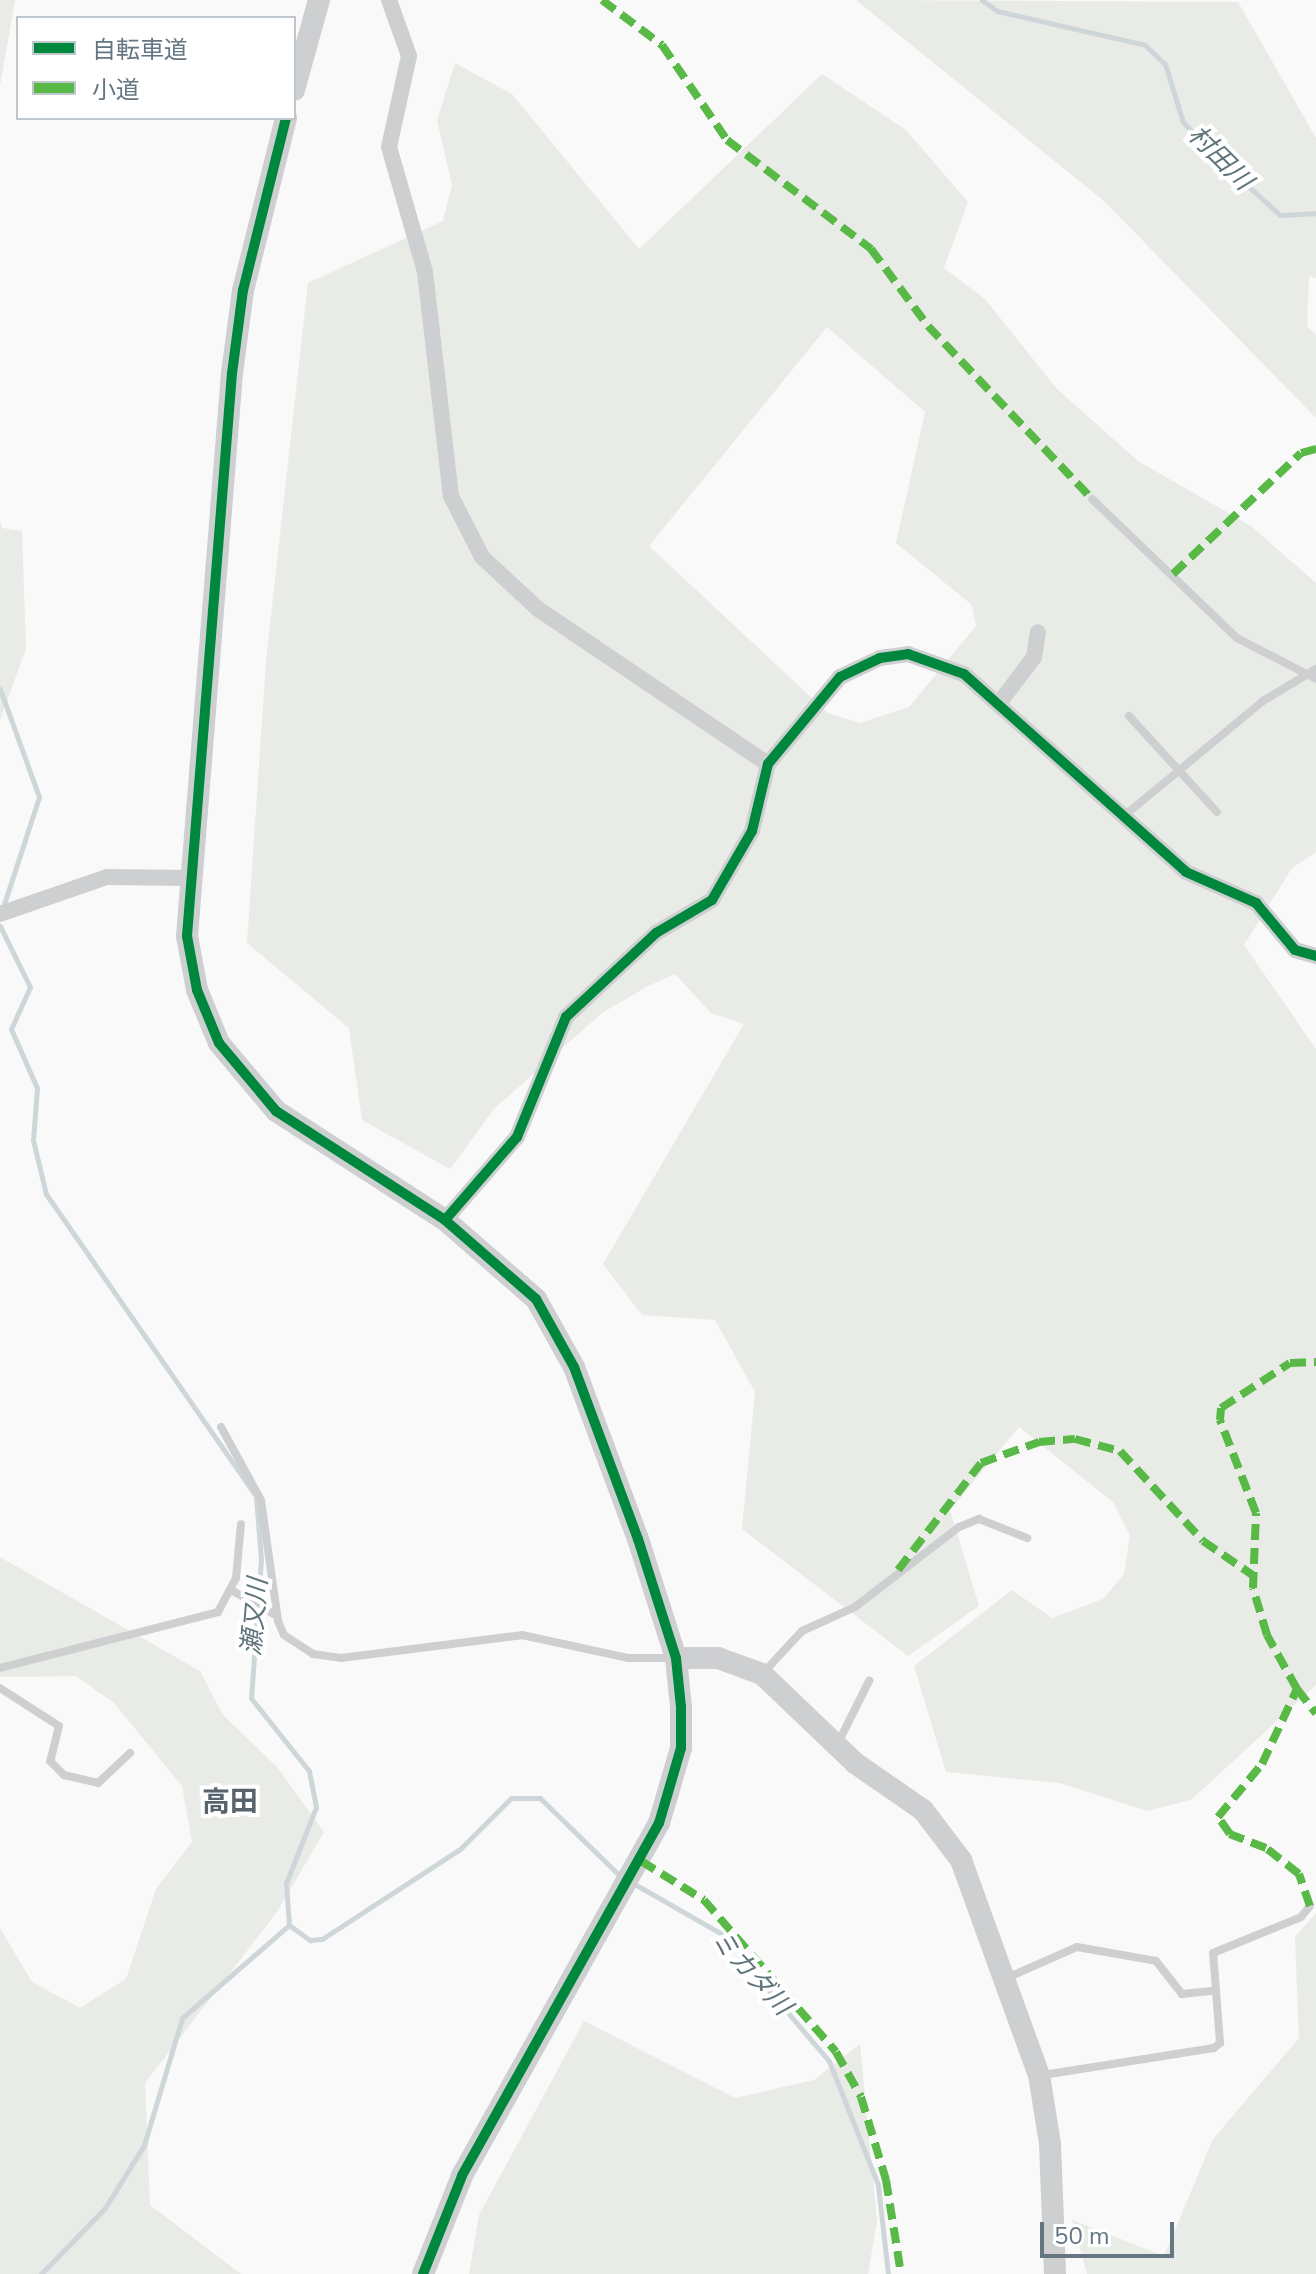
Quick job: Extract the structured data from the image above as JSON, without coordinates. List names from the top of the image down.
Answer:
{
  "districts": ["高田"],
  "water": ["村田川", "瀬又川", "ミカダ川"],
  "legend": ["自転車道", "小道"],
  "scale_bar": "50 m"
}
